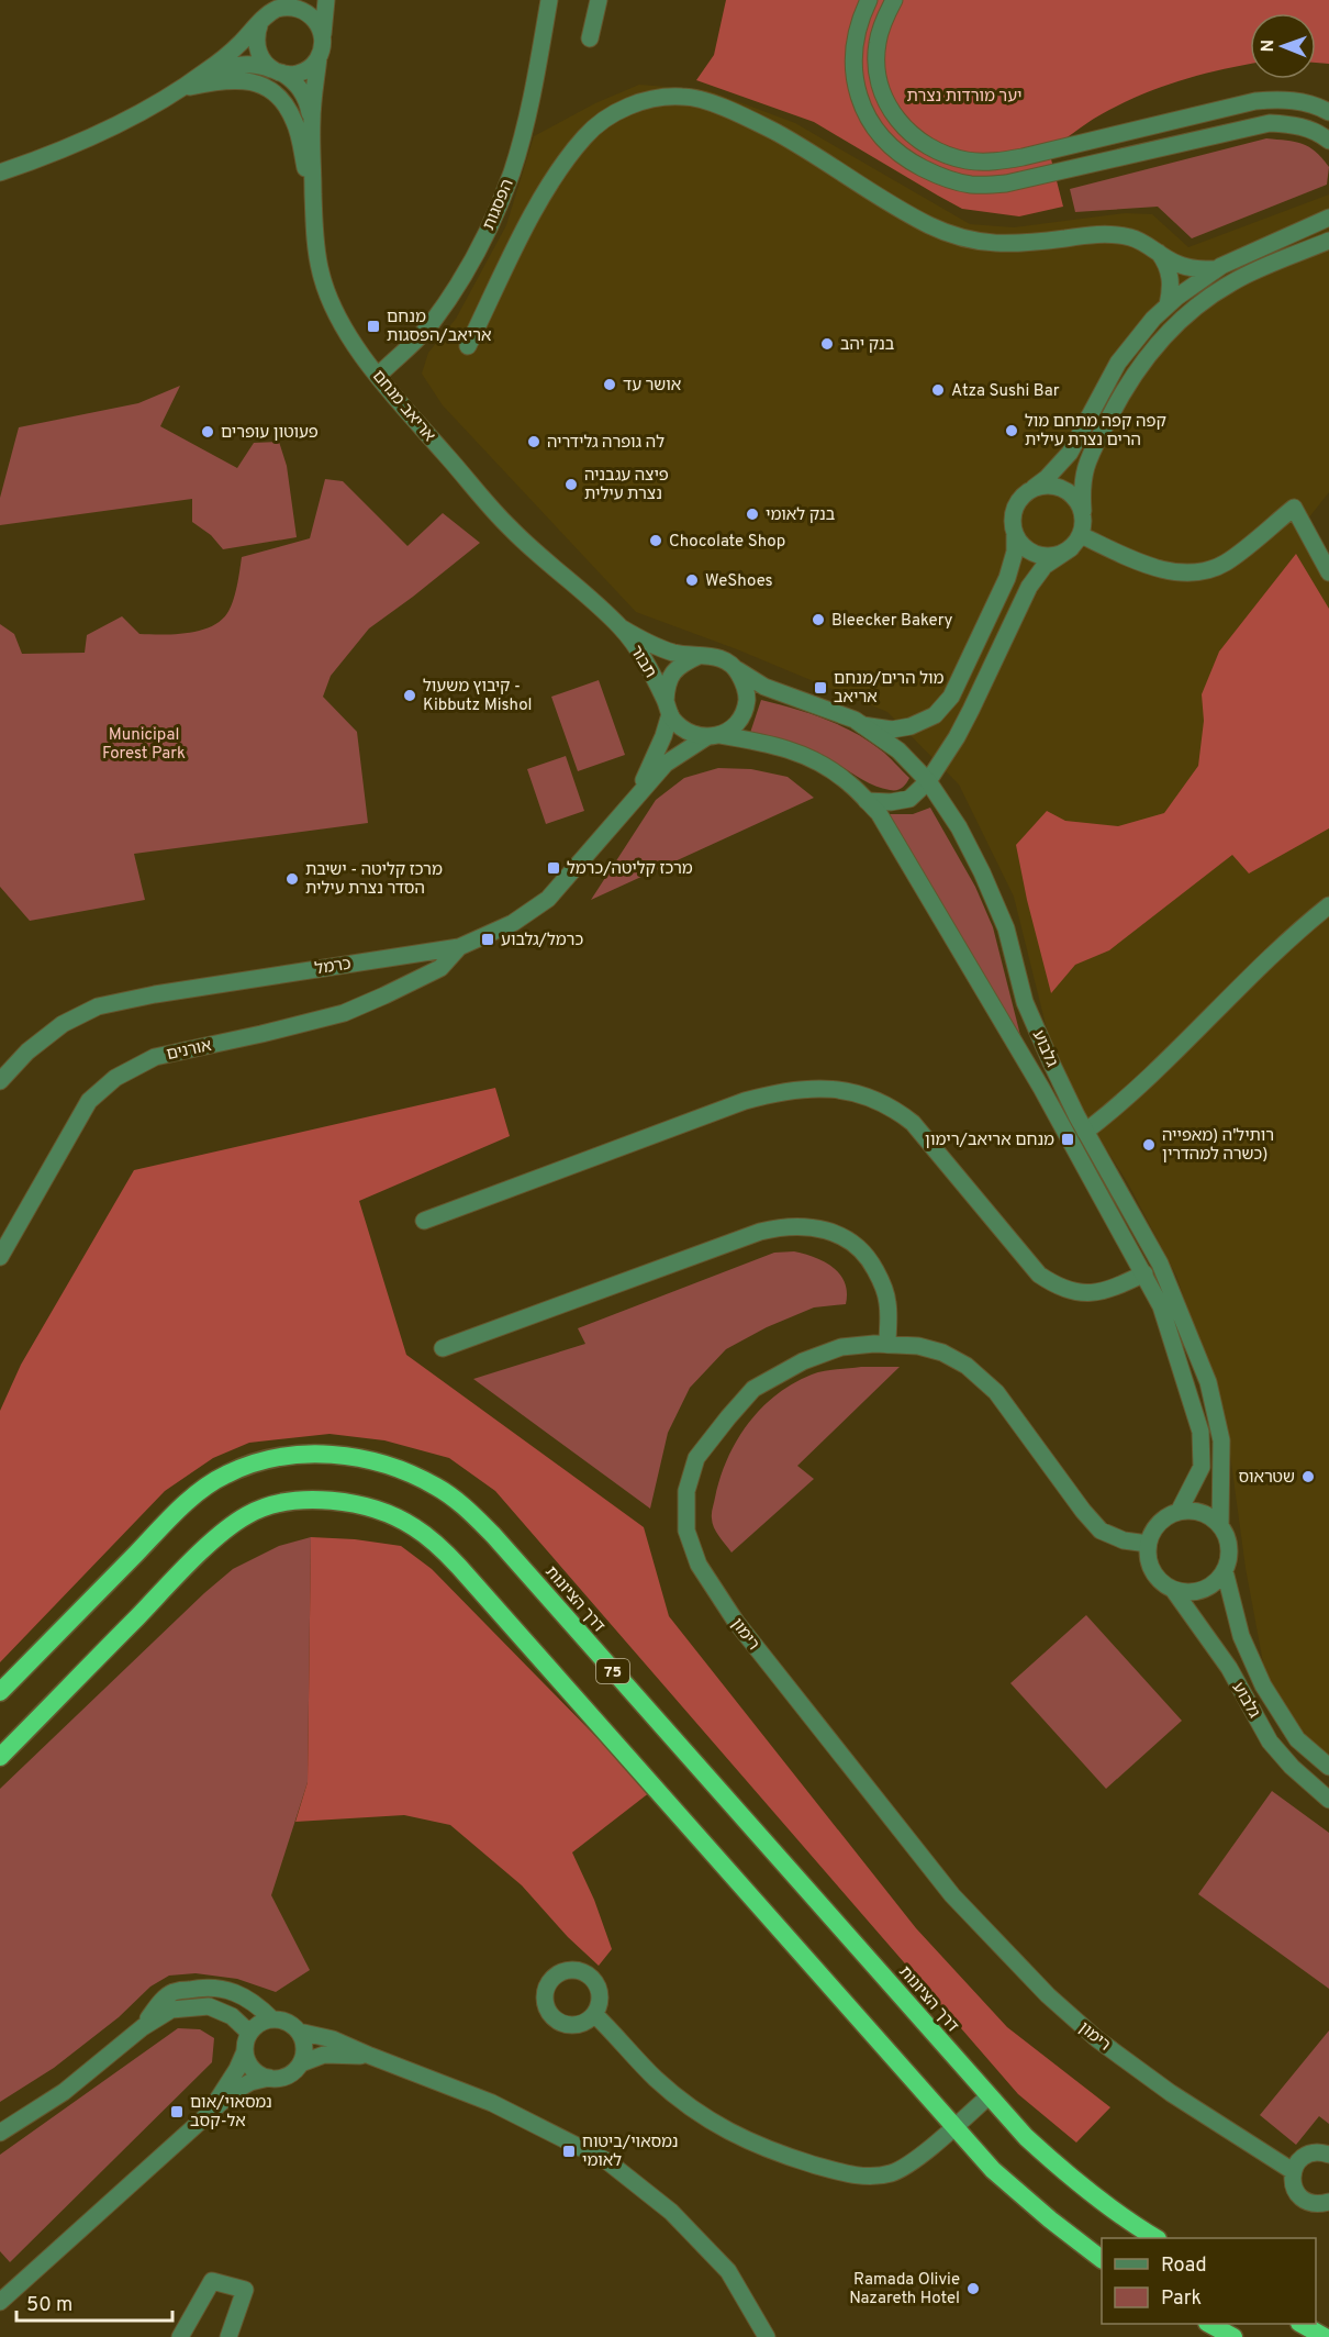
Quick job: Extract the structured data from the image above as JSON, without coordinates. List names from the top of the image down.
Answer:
{
  "streets": {
    "highway": ["דרך הציונות", "75"],
    "street": [
      "הפסגות",
      "אריאב מנחם",
      "תבור",
      "כרמל",
      "גלבוע",
      "אורנים",
      "רימון"
    ]
  },
  "crossings": [
    ["הפסגות", "אריאב מנחם"],
    ["אריאב מנחם", "תבור"],
    ["תבור", "כרמל"],
    ["תבור", "גלבוע"],
    ["כרמל", "גלבוע"],
    ["כרמל", "אורנים"],
    ["גלבוע", "רימון"]
  ],
  "parks": ["יער מורדות נצרת", "Municipal Forest Park"],
  "places": {
    "transit": [
      "מנחם אריאב/הפסגות",
      "מול הרים/מנחם אריאב",
      "מרכז קליטה/כרמל",
      "כרמל/גלבוע",
      "מנחם אריאב/רימון",
      "נמסאוי/אום אל-קסב",
      "נמסאוי/ביטוח לאומי"
    ],
    "other": [
      "בנק יהב",
      "אושר עד",
      "Atza Sushi Bar",
      "קפה קפה מתחם מול הרים נצרת עילית",
      "פעוטון עופרים",
      "לה גופרה גלידריה",
      "פיצה עגבניה נצרת עילית",
      "בנק לאומי",
      "Chocolate Shop",
      "WeShoes",
      "Bleecker Bakery",
      "קיבוץ משעול - Kibbutz Mishol",
      "מרכז קליטה - ישיבת הסדר נצרת עילית",
      "רותיל'ה (מאפייה כשרה למהדרין)",
      "שטראוס",
      "Ramada Olivie Nazareth Hotel"
    ]
  },
  "legend": ["Road", "Park"],
  "scale_bar": "50 m",
  "north": "left"
}
